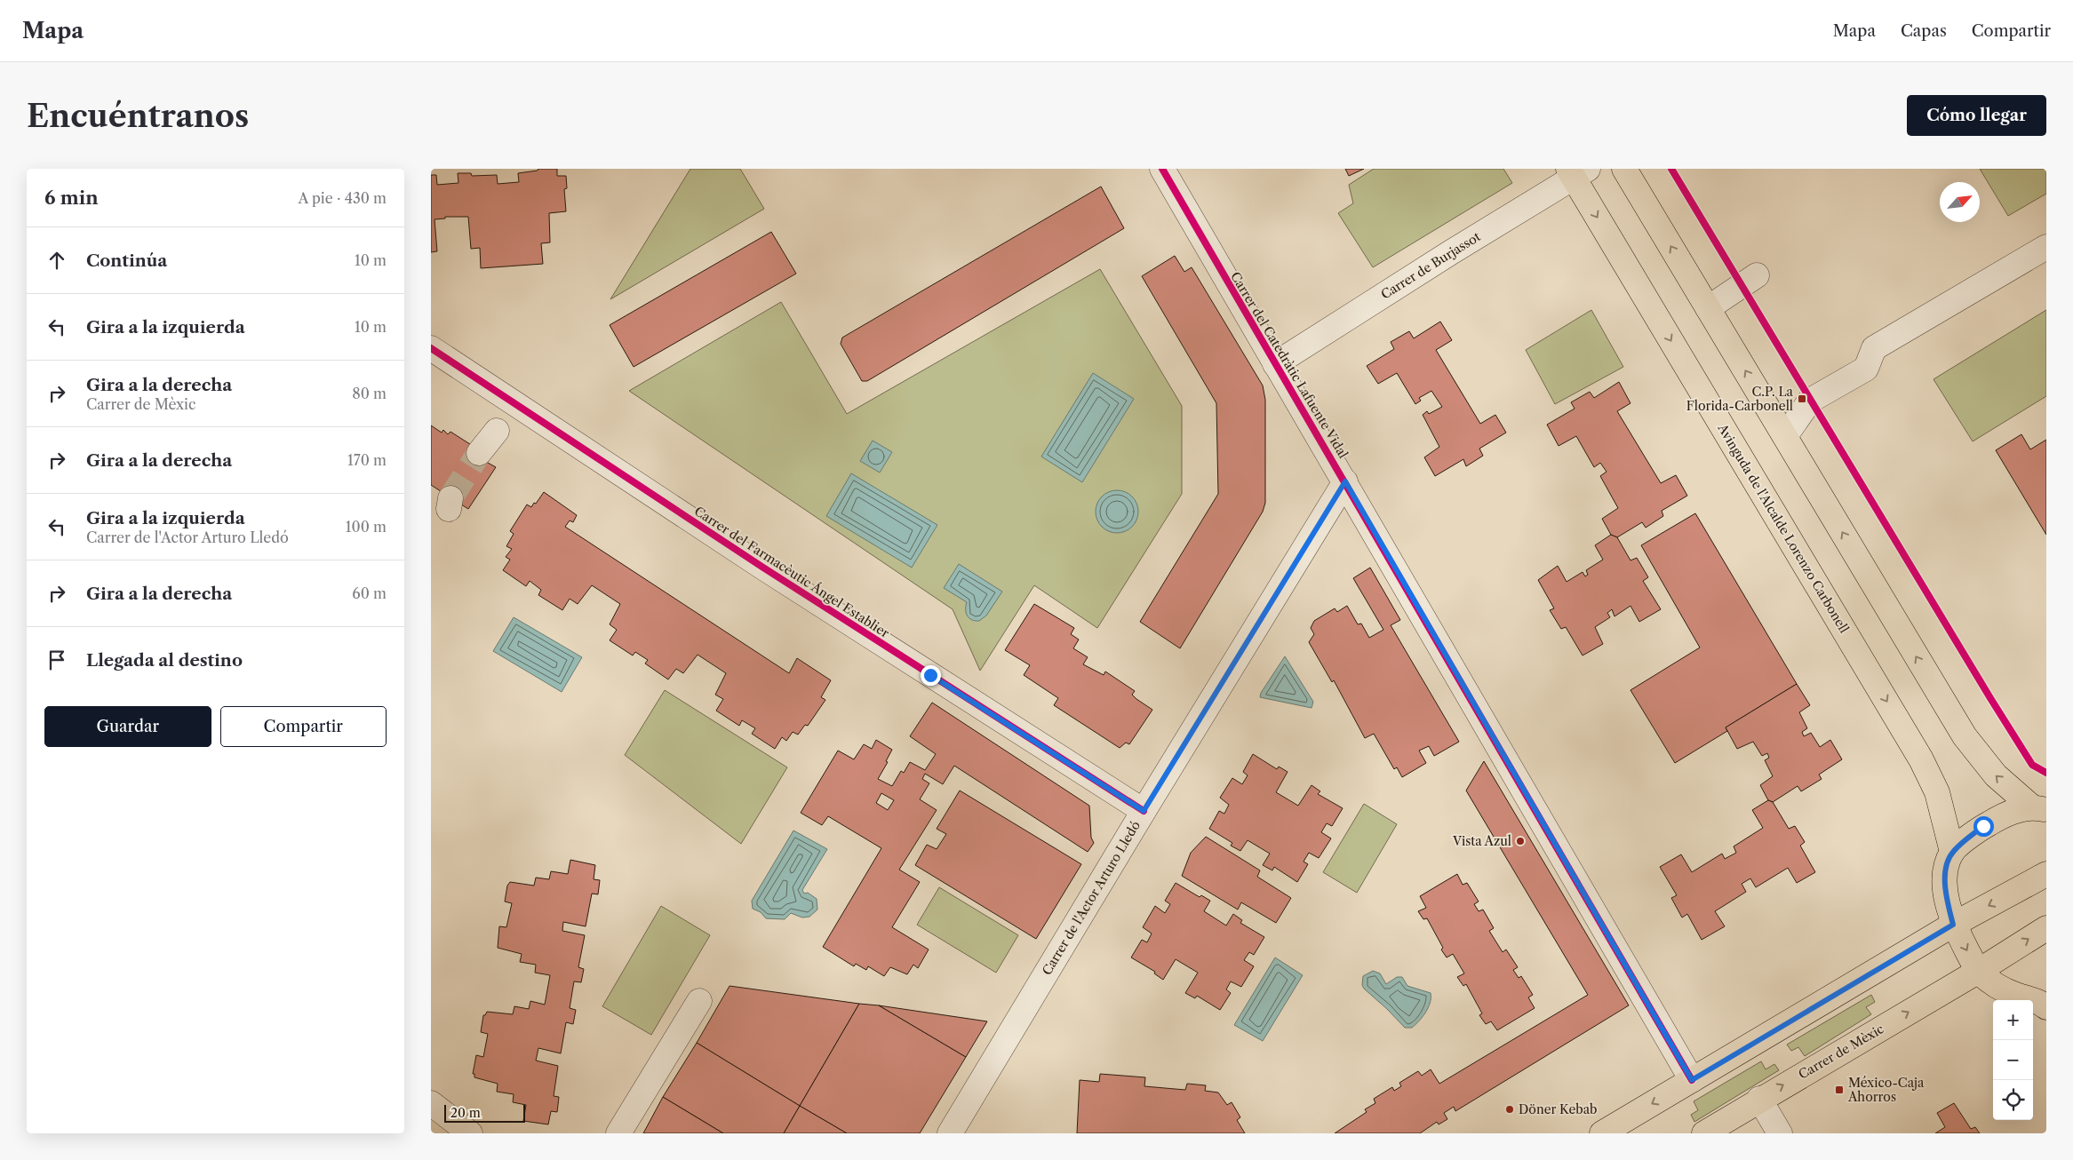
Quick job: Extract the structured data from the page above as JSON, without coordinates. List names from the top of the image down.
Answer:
{
  "streets": {
    "main road": ["Avinguda de l'Alcalde Lorenzo Carbonell", "Carrer de Mèxic"],
    "street": [
      "Carrer de Burjassot",
      "Carrer del Catedràtic Lafuente Vidal",
      "Carrer del Farmacèutic Ángel Establier",
      "Carrer de l'Actor Arturo Lledó"
    ]
  },
  "crossings": [
    ["Carrer de Burjassot", "Carrer del Catedràtic Lafuente Vidal"],
    ["Carrer de Burjassot", "Avinguda de l'Alcalde Lorenzo Carbonell"],
    ["Carrer del Catedràtic Lafuente Vidal", "Carrer de l'Actor Arturo Lledó"],
    ["Avinguda de l'Alcalde Lorenzo Carbonell", "Carrer de Mèxic"],
    ["Carrer del Farmacèutic Ángel Establier", "Carrer de l'Actor Arturo Lledó"]
  ],
  "places": {
    "transit": ["C.P. La Florida-Carbonell", "México-Caja Ahorros"],
    "other": ["Vista Azul", "Döner Kebab"]
  },
  "scale_bar": "20 m",
  "north": "top right",
  "page": {
    "header": "Mapa",
    "nav": ["Mapa", "Capas", "Compartir"],
    "buttons": [
      "Cómo llegar",
      ["Guardar", "Compartir"]
    ],
    "title": "Encuéntranos",
    "heading": ["6 min", "A pie · 430 m"],
    "list": [
      ["Continúa", "10 m"],
      ["Gira a la izquierda", "10 m"],
      ["Gira a la derecha", "Carrer de Mèxic", "80 m"],
      ["Gira a la derecha", "170 m"],
      ["Gira a la izquierda", "Carrer de l'Actor Arturo Lledó", "100 m"],
      ["Gira a la derecha", "60 m"],
      "Llegada al destino"
    ],
    "map_buttons": ["+", "−"],
    "scale": "20 m"
  }
}
